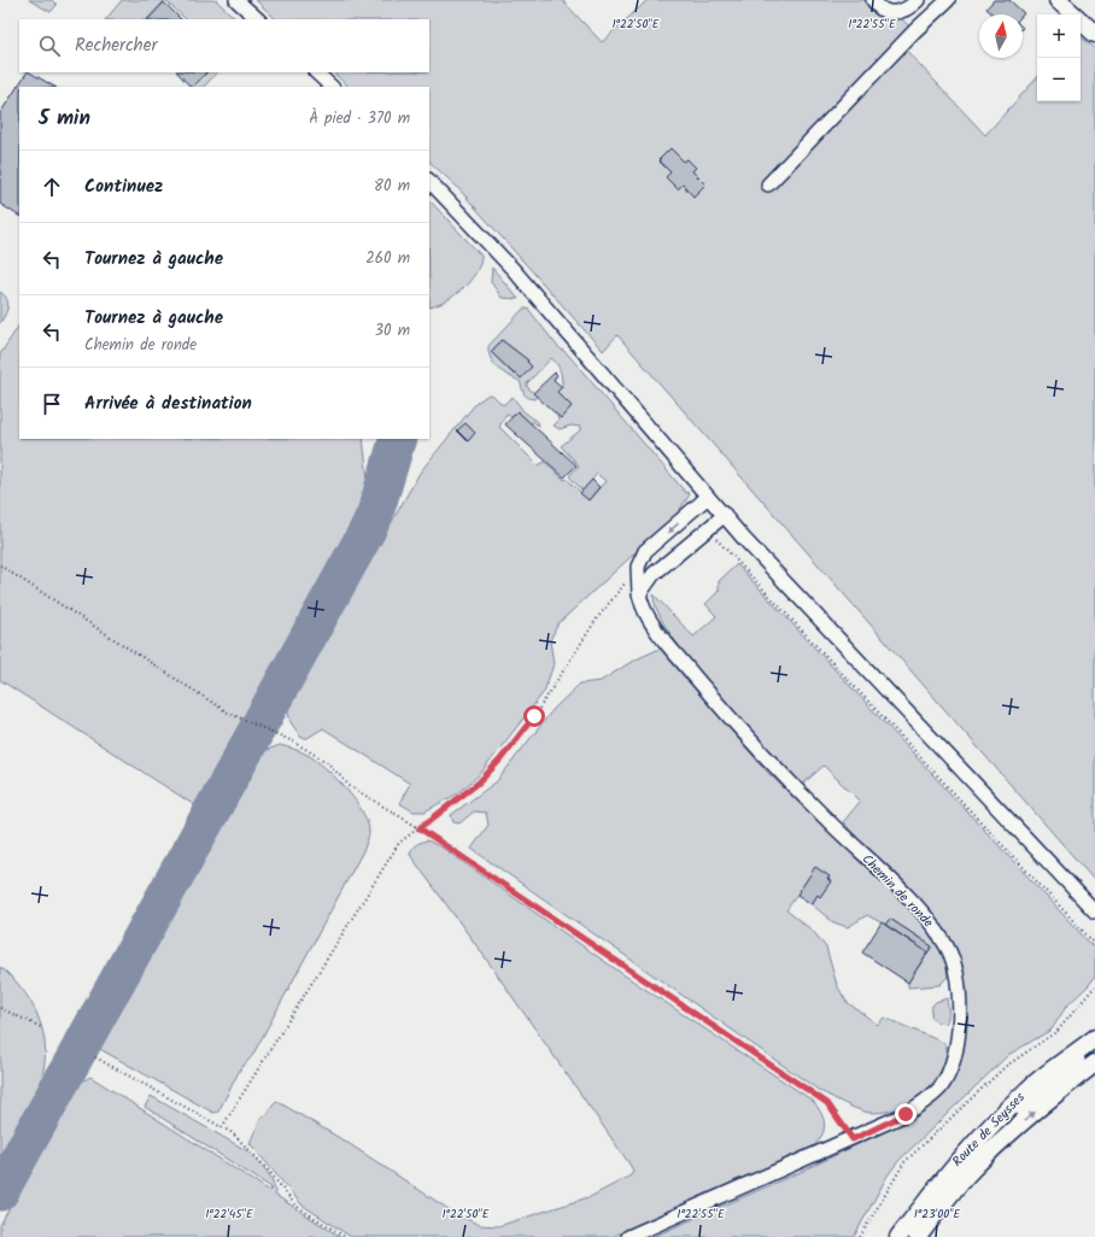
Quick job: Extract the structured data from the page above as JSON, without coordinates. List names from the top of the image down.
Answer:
{
  "streets": {
    "main road": ["Route de Seysses"],
    "lane": ["Chemin de ronde"]
  },
  "north": "top",
  "page": {
    "map_buttons": ["+", "−"],
    "search": "Rechercher",
    "heading": ["5 min", "À pied · 370 m"],
    "list": [
      ["Continuez", "80 m"],
      ["Tournez à gauche", "260 m"],
      ["Tournez à gauche", "Chemin de ronde", "30 m"],
      "Arrivée à destination"
    ]
  },
  "coordinates": [
    "1°22'50\"E",
    "1°22'55\"E",
    "1°22'45\"E",
    "1°23'00\"E"
  ]
}
